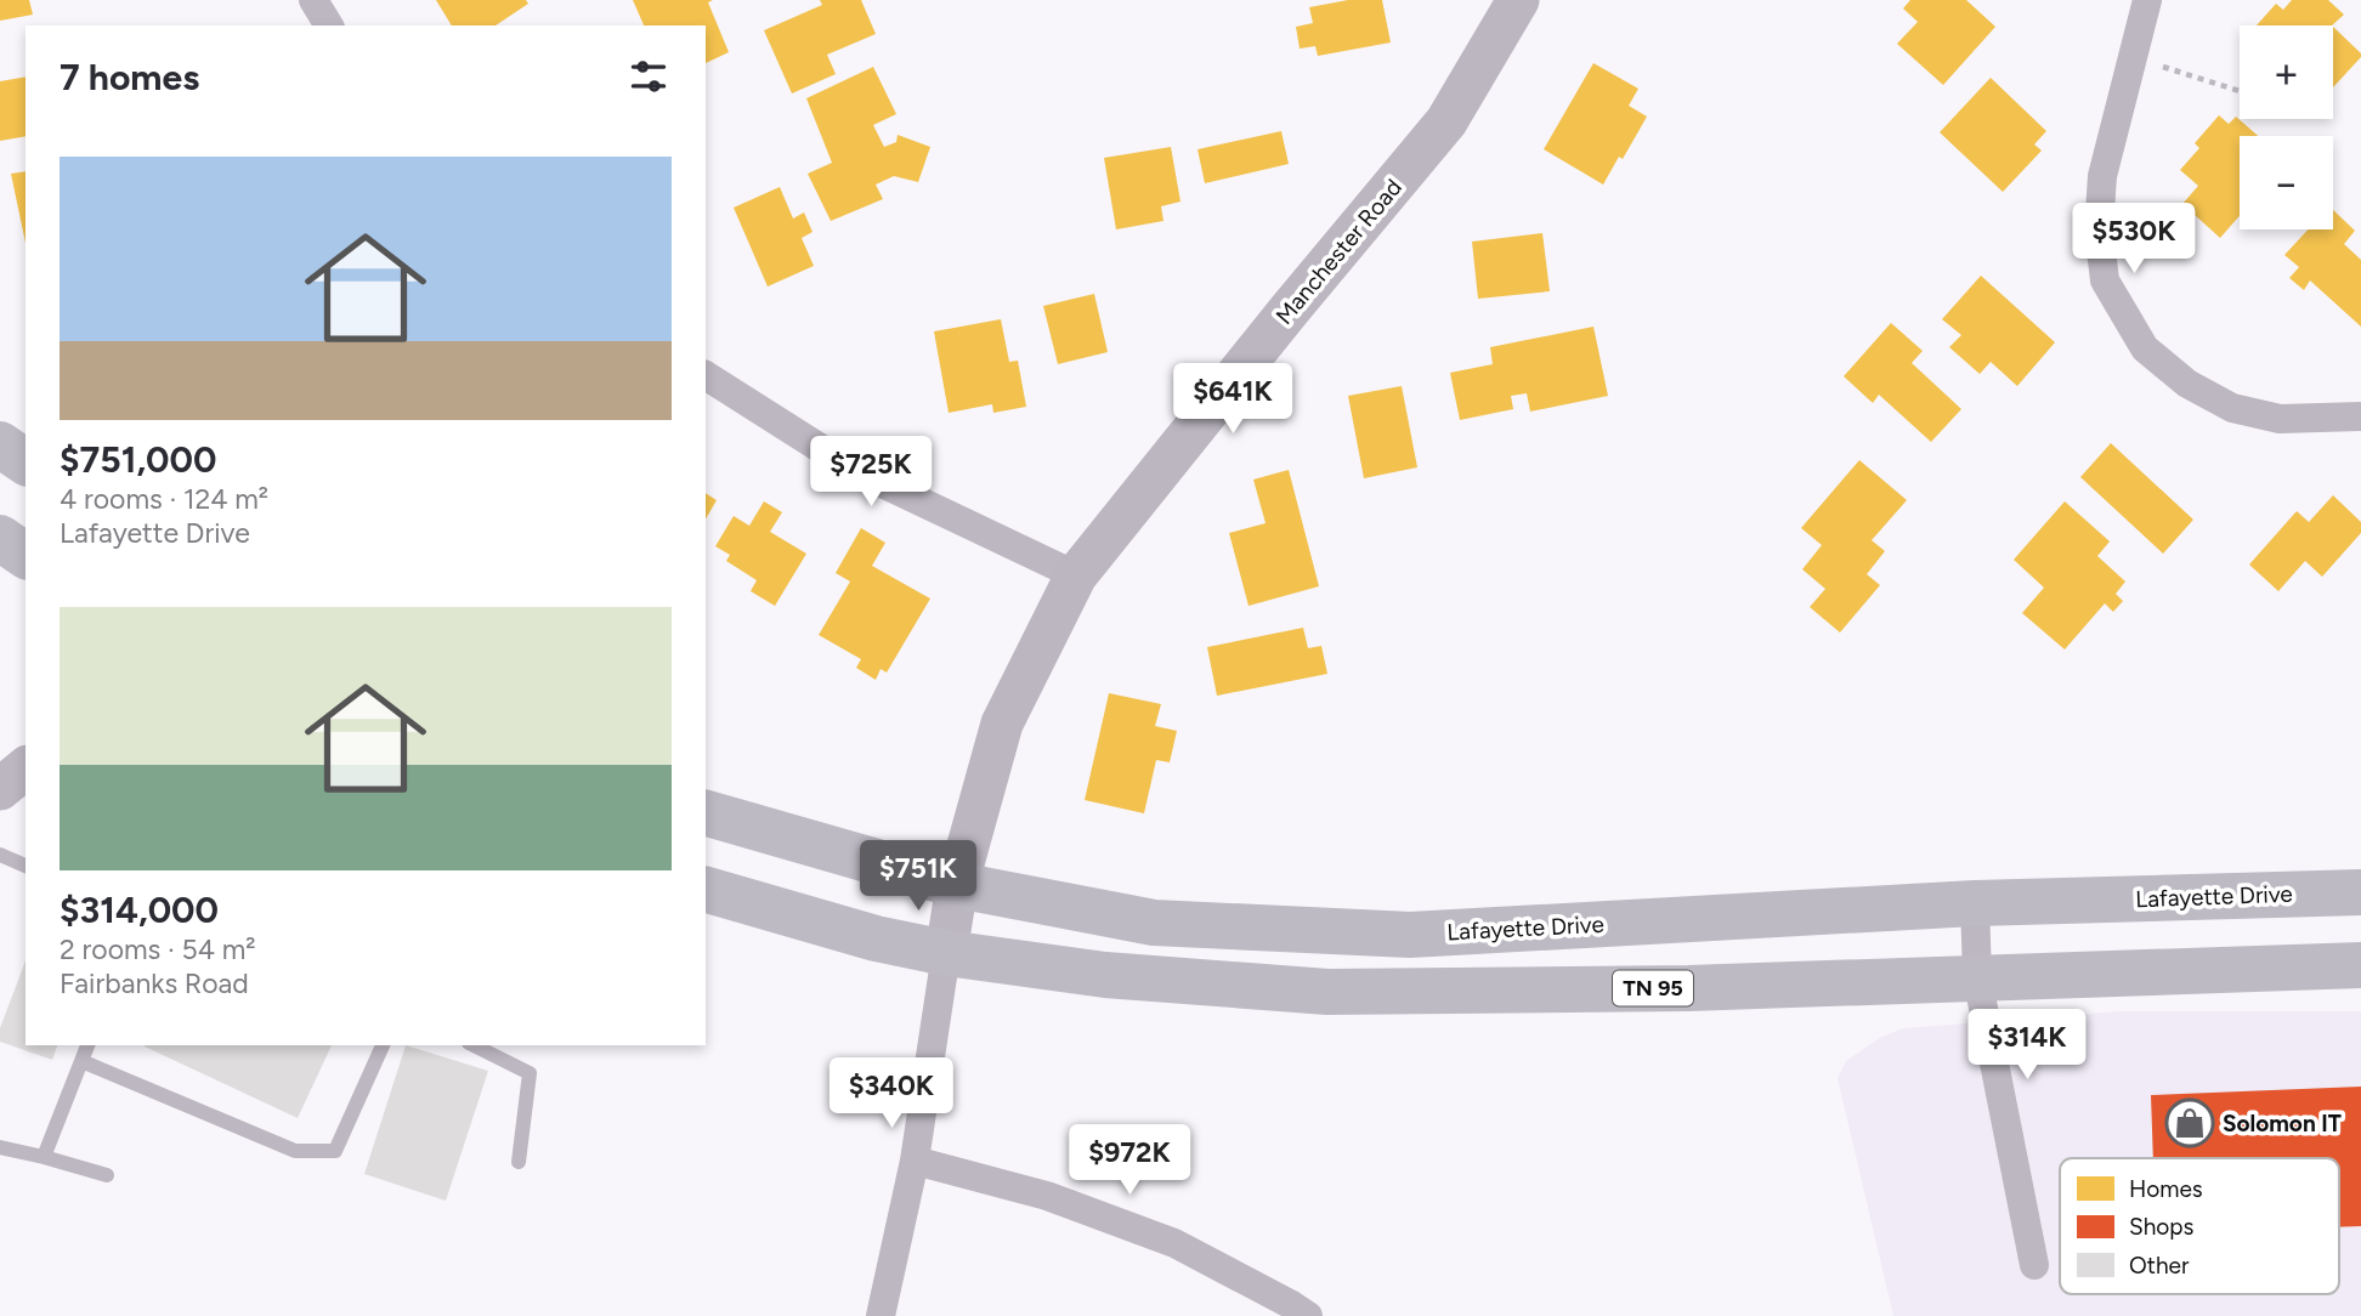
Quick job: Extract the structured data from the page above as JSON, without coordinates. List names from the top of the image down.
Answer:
{
  "streets": {
    "main road": ["Lafayette Drive", "TN 95"],
    "street": ["Manchester Road"]
  },
  "crossings": [
    ["Manchester Road", "Lafayette Drive"],
    ["Manchester Road", "TN 95"]
  ],
  "places": {
    "shop": ["Solomon IT"]
  },
  "legend": ["Homes", "Shops", "Other"],
  "page": {
    "map_buttons": ["+", "−"],
    "heading": "7 homes",
    "list": [
      {
        "name": "$751,000",
        "note": "4 rooms · 124 m² · Lafayette Drive"
      },
      {
        "name": "$314,000",
        "note": "2 rooms · 54 m² · Fairbanks Road"
      }
    ],
    "price": [
      "$530K",
      "$641K",
      "$725K",
      "$751K",
      "$314K",
      "$340K",
      "$972K"
    ]
  }
}
